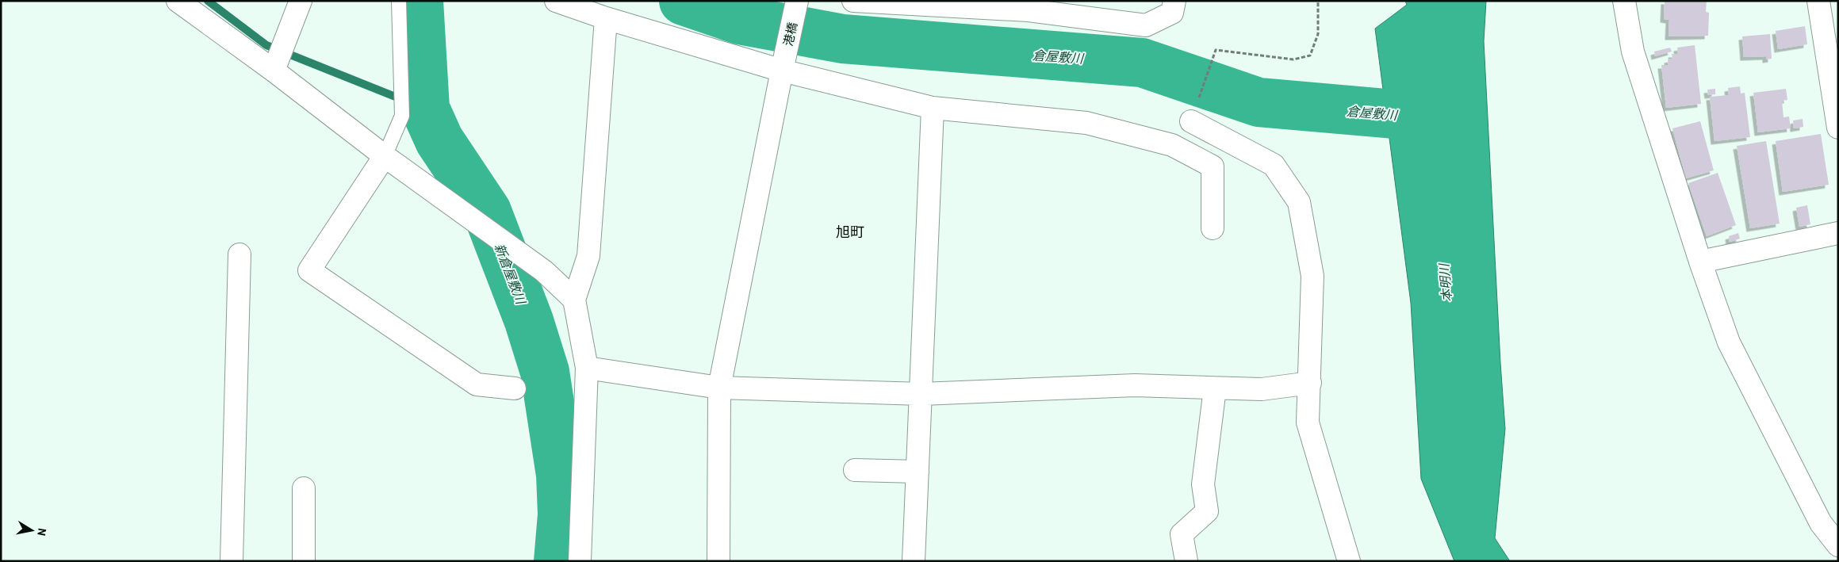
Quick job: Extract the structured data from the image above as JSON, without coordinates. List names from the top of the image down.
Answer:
{
  "streets": {
    "street": ["港橋"]
  },
  "districts": ["旭町"],
  "water": ["倉屋敷川", "新倉屋敷川", "本明川"],
  "north": "right"
}
